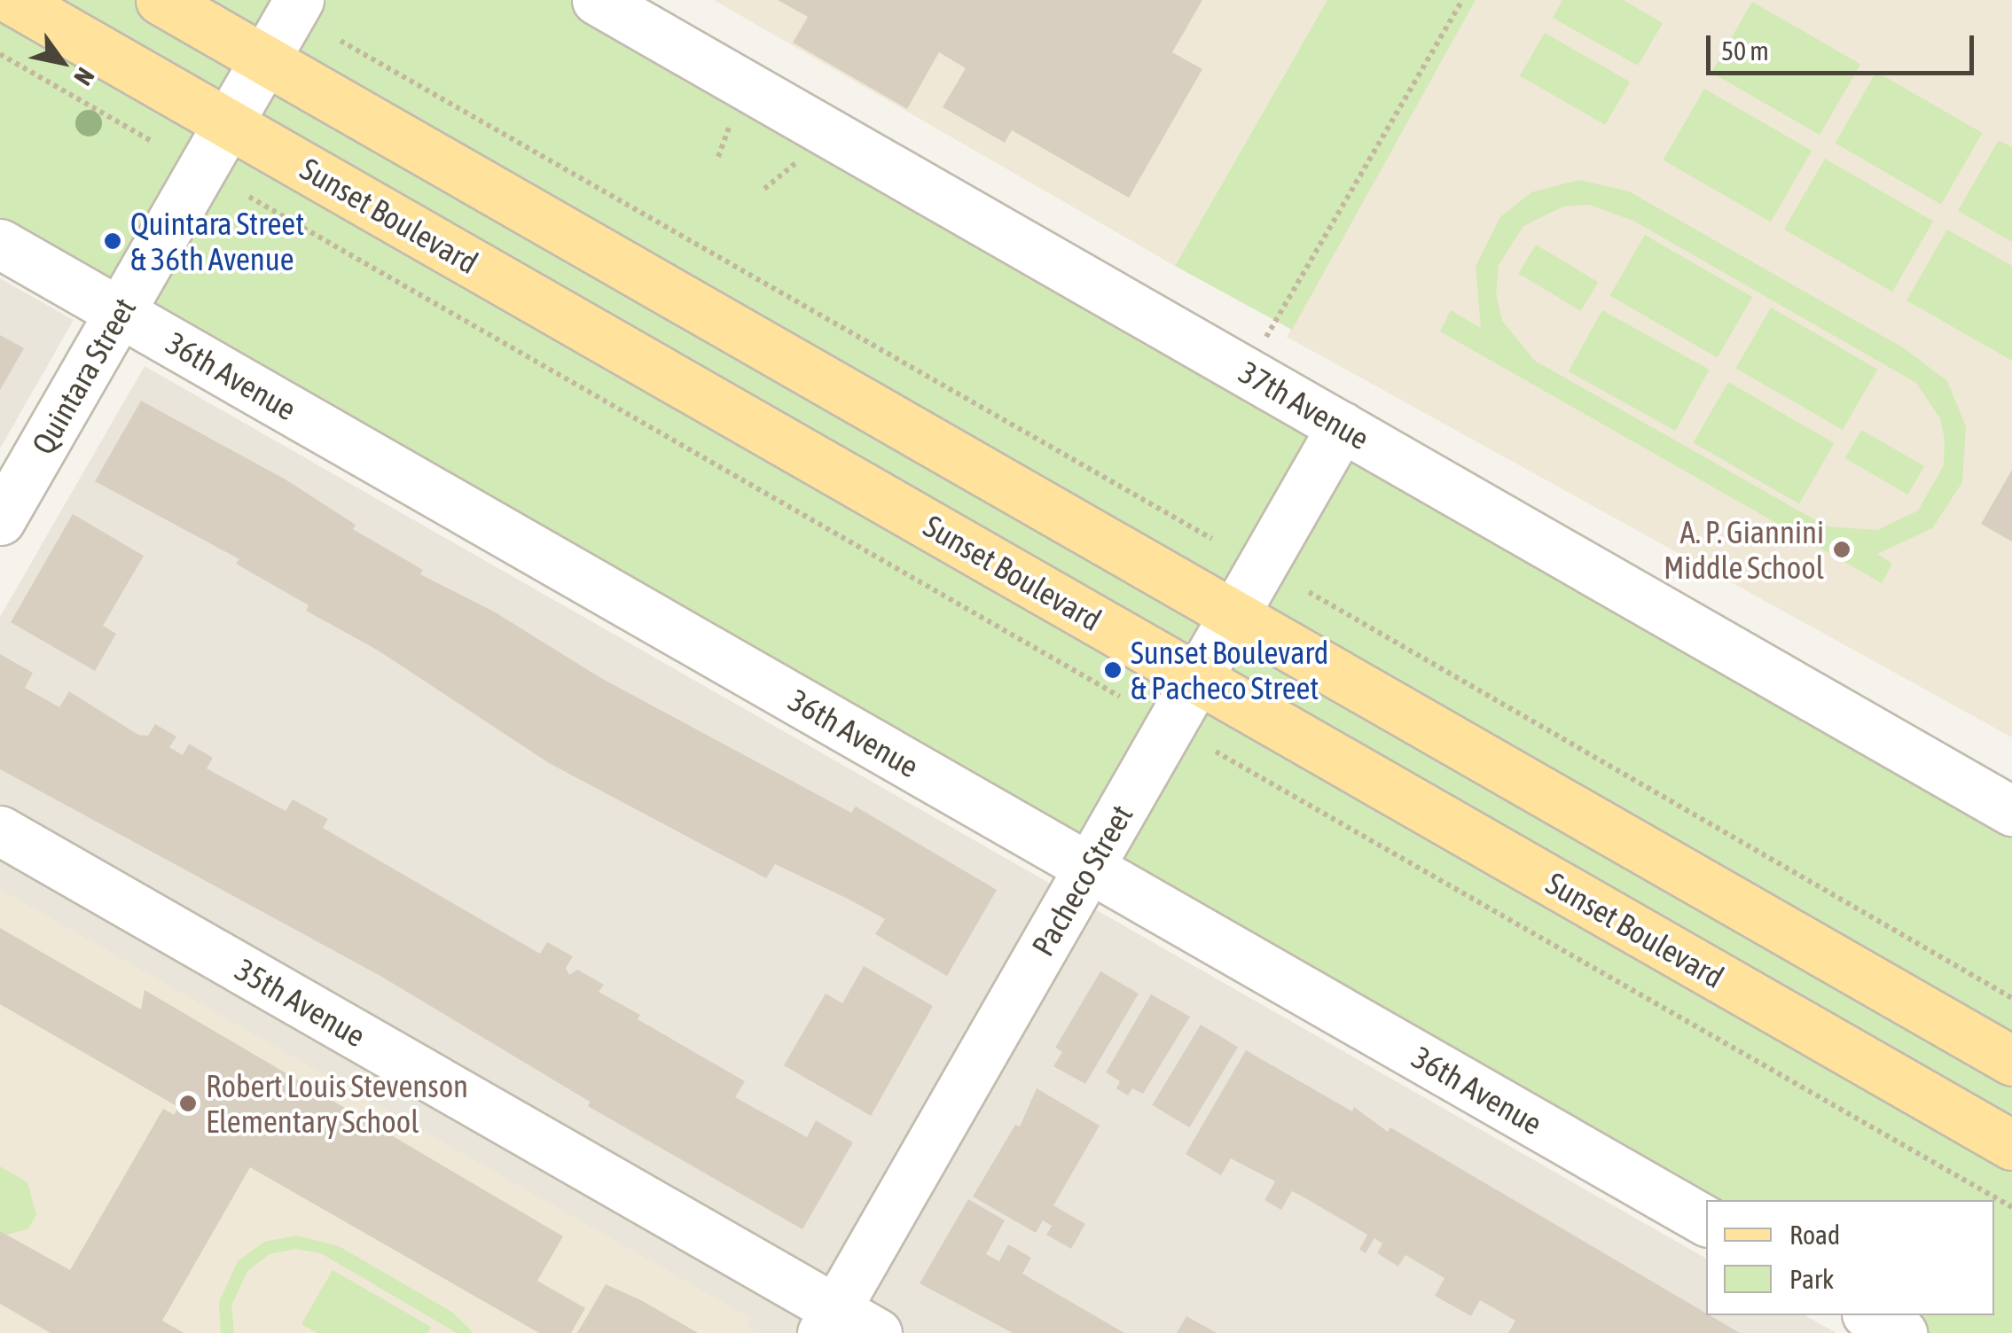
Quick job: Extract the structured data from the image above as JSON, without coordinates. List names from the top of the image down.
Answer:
{
  "streets": {
    "main road": ["Sunset Boulevard"],
    "street": [
      "Quintara Street",
      "36th Avenue",
      "37th Avenue",
      "Pacheco Street",
      "35th Avenue"
    ]
  },
  "crossings": [
    ["Sunset Boulevard", "Quintara Street"],
    ["Sunset Boulevard", "Pacheco Street"],
    ["Quintara Street", "36th Avenue"],
    ["36th Avenue", "Pacheco Street"],
    ["37th Avenue", "Pacheco Street"],
    ["Pacheco Street", "35th Avenue"]
  ],
  "places": [
    "Quintara Street & 36th Avenue",
    "A. P. Giannini Middle School",
    "Sunset Boulevard & Pacheco Street",
    "Robert Louis Stevenson Elementary School"
  ],
  "legend": ["Road", "Park"],
  "scale_bar": "50 m",
  "north": "bottom right"
}
